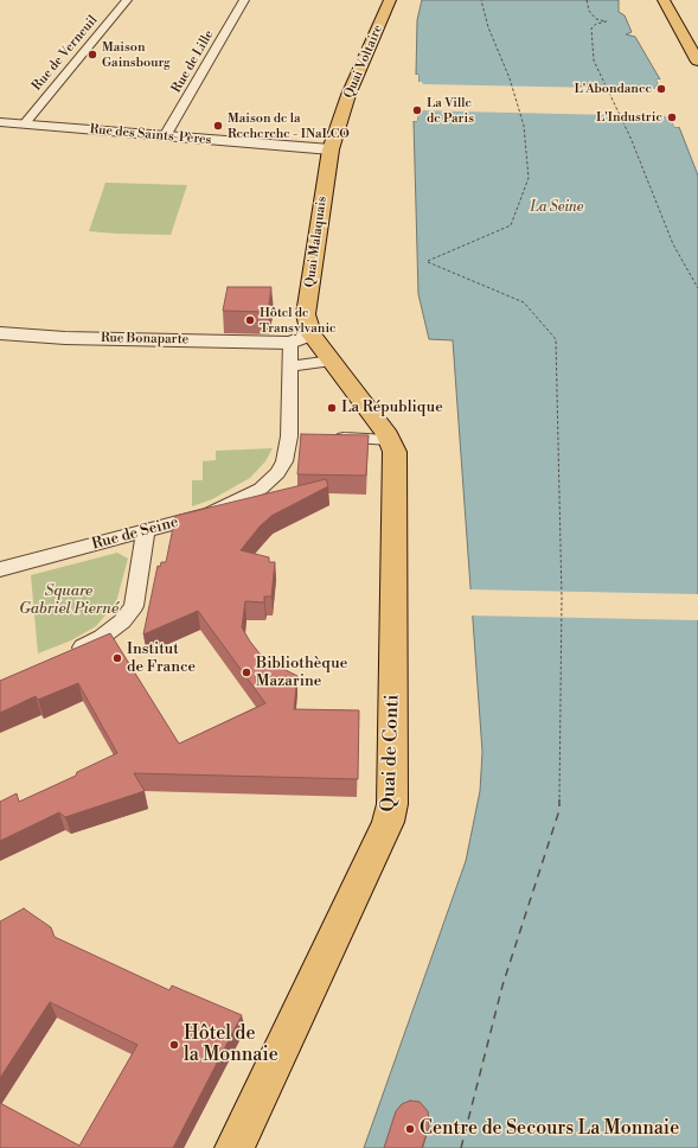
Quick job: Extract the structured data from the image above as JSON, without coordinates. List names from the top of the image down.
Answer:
{
  "streets": {
    "main road": ["Quai Voltaire", "Quai Malaquais", "Quai de Conti"],
    "street": [
      "Rue de Verneuil",
      "Rue de Lille",
      "Rue des Saints-Pères",
      "Rue Bonaparte",
      "Rue de Seine"
    ]
  },
  "crossings": [
    ["Rue de Verneuil", "Rue des Saints-Pères"],
    ["Rue de Lille", "Rue des Saints-Pères"],
    ["Quai Voltaire", "Rue des Saints-Pères"],
    ["Quai Voltaire", "Quai Malaquais"],
    ["Rue des Saints-Pères", "Quai Malaquais"],
    ["Quai Malaquais", "Quai de Conti"]
  ],
  "water": ["La Seine"],
  "parks": ["Square Gabriel Pierné"],
  "places": [
    "Maison Gainsbourg",
    "L'Abondance",
    "La Ville de Paris",
    "L'Industrie",
    "Maison de la Recherche - INaLCO",
    "Hôtel de Transylvanie",
    "La République",
    "Institut de France",
    "Bibliothèque Mazarine",
    "Hôtel de la Monnaie",
    "Centre de Secours La Monnaie"
  ]
}
